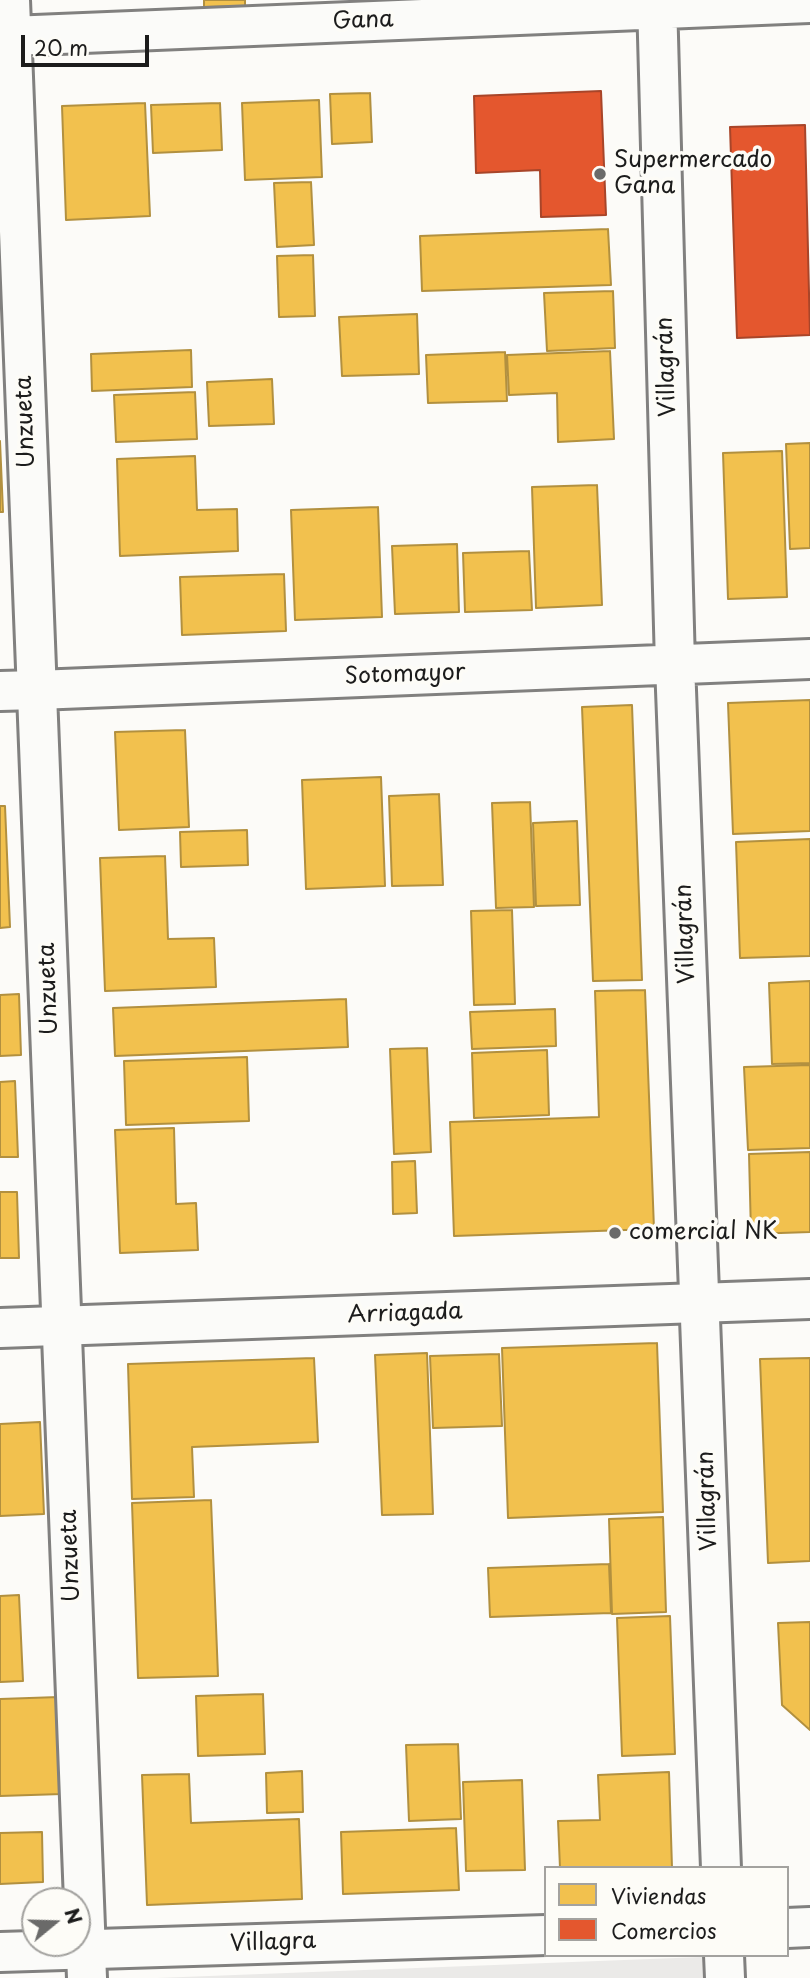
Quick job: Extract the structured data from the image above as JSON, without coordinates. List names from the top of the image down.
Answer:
{
  "streets": {
    "street": [
      "Gana",
      "Villagrán",
      "Unzueta",
      "Sotomayor",
      "Arriagada",
      "Villagra"
    ]
  },
  "crossings": [
    ["Gana", "Villagrán"],
    ["Gana", "Unzueta"],
    ["Villagrán", "Sotomayor"],
    ["Villagrán", "Arriagada"],
    ["Unzueta", "Sotomayor"],
    ["Unzueta", "Arriagada"],
    ["Unzueta", "Villagra"]
  ],
  "places": ["Supermercado Gana", "comercial NK"],
  "legend": ["Viviendas", "Comercios"],
  "scale_bar": "20 m",
  "north": "right"
}
